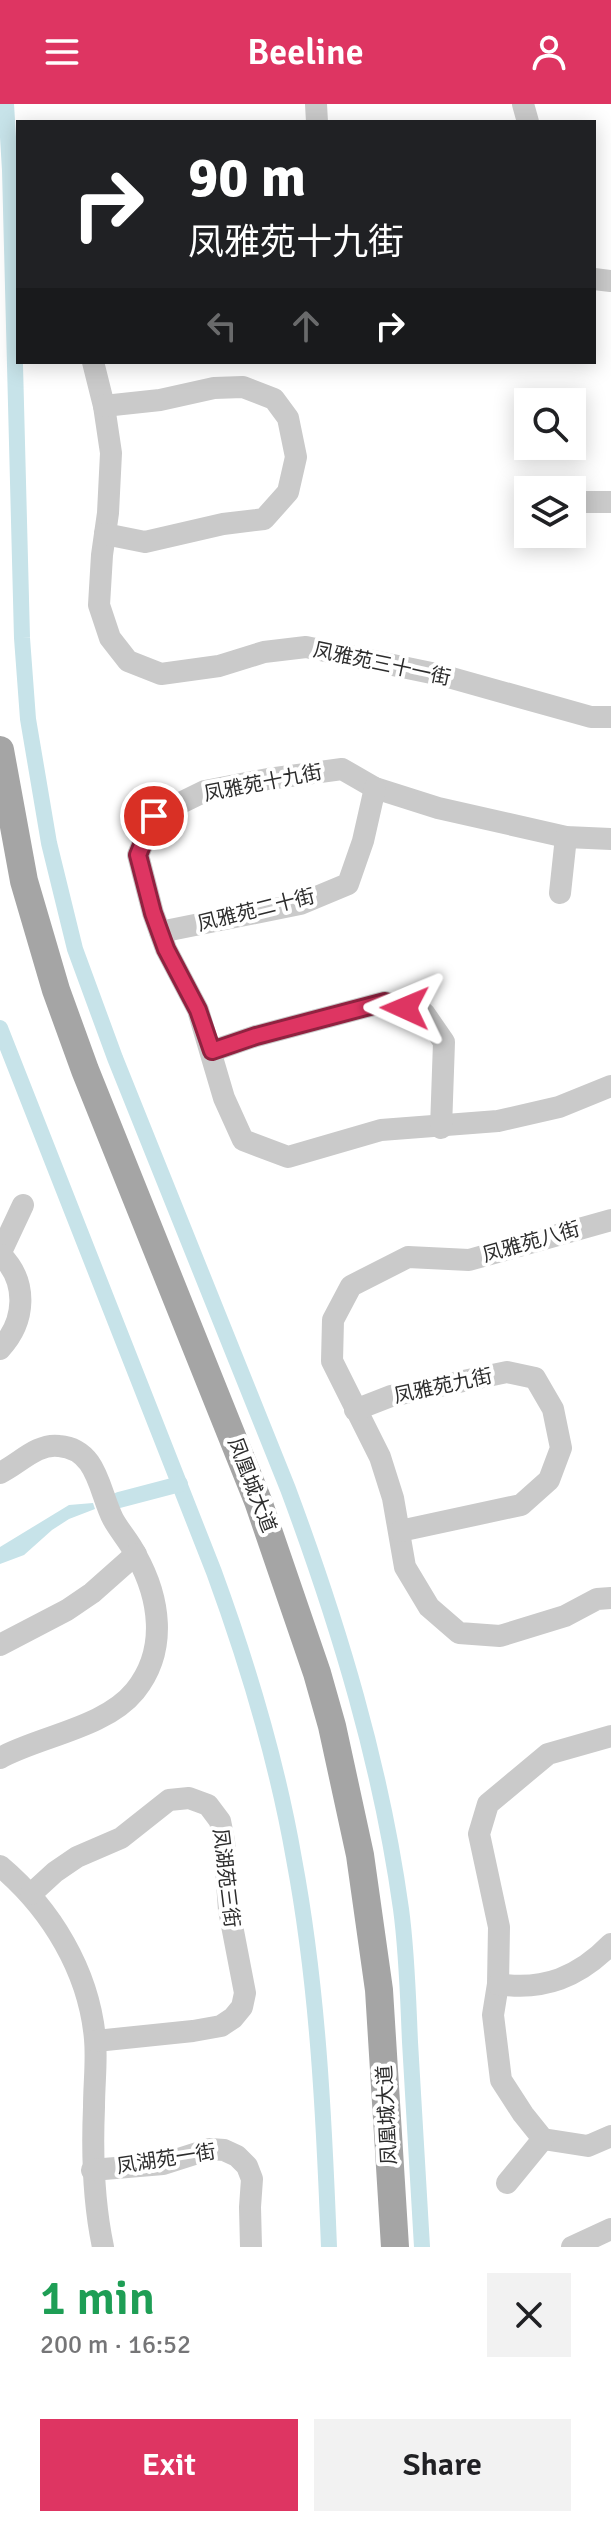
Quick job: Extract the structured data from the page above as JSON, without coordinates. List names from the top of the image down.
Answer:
{
  "streets": {
    "main road": ["凤凰城大道"],
    "street": [
      "凤雅苑三十一街",
      "凤雅苑十九街",
      "凤雅苑二十街",
      "凤雅苑八街",
      "凤雅苑九街",
      "凤湖苑三街",
      "凤湖苑一街"
    ]
  },
  "crossings": [
    ["凤雅苑十九街", "凤雅苑二十街"],
    ["凤雅苑八街", "凤雅苑九街"]
  ],
  "page": {
    "header": "Beeline",
    "turn": ["90 m", "凤雅苑十九街"],
    "heading": ["1 min", "200 m · 16:52"],
    "buttons": ["Exit", "Share"]
  }
}
